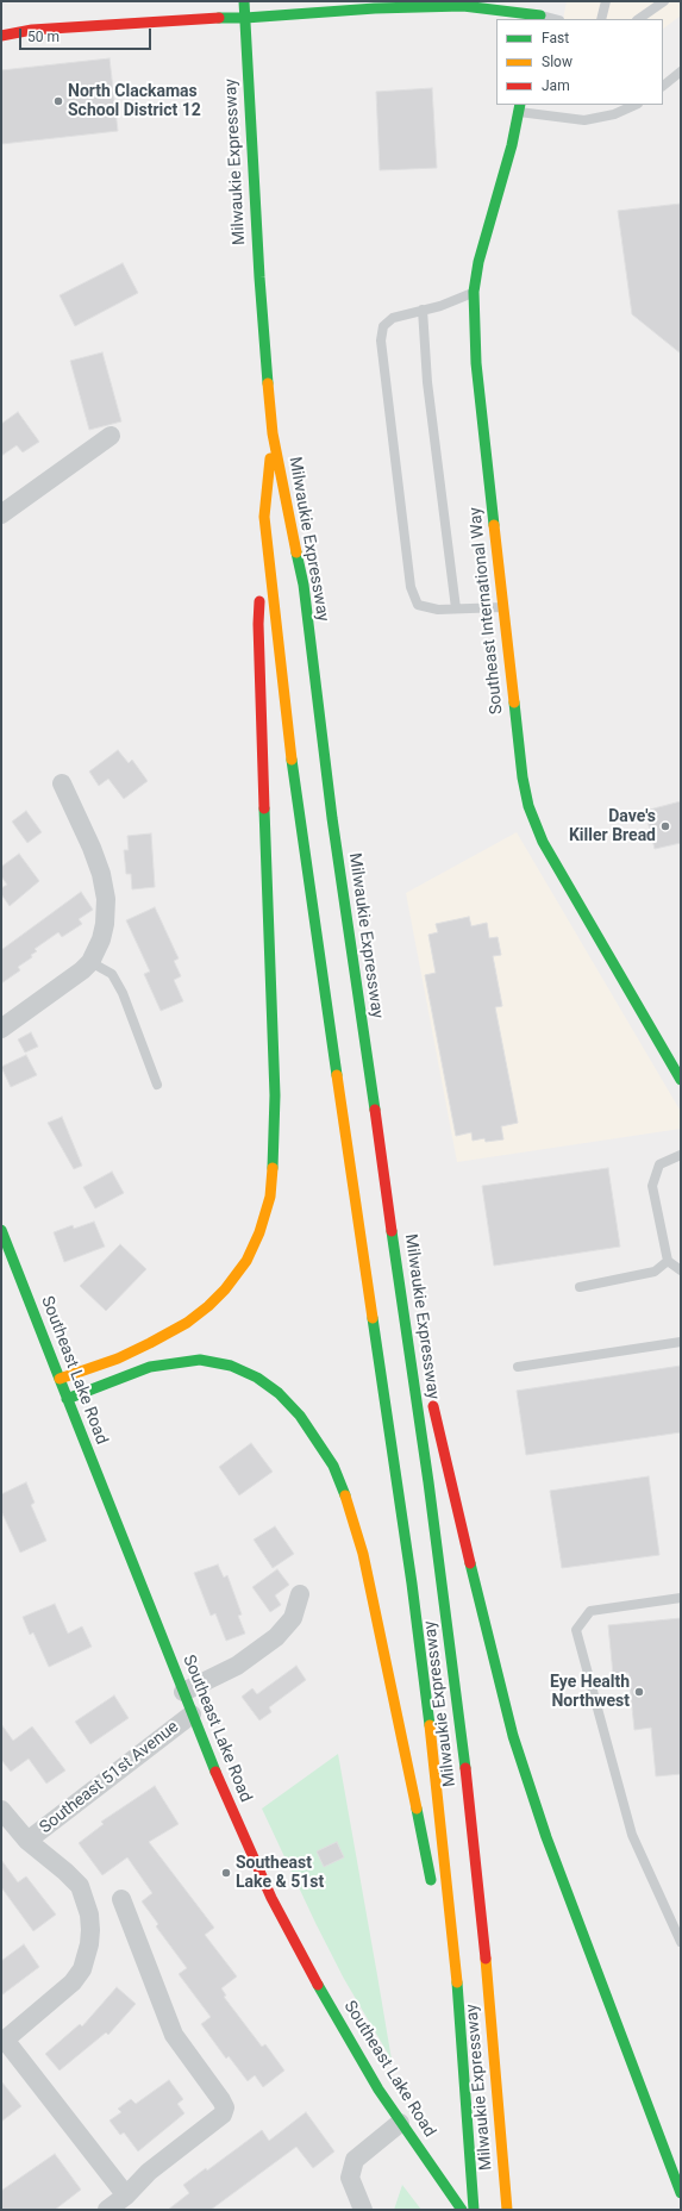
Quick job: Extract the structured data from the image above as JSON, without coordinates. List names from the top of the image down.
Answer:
{
  "streets": {
    "main road": ["Milwaukie Expressway", "Southeast International Way", "Southeast Lake Road"],
    "street": ["Southeast 51st Avenue"]
  },
  "crossings": [
    ["Southeast Lake Road", "Southeast 51st Avenue"]
  ],
  "places": [
    "North Clackamas School District 12",
    "Dave's Killer Bread",
    "Eye Health Northwest",
    "Southeast Lake & 51st"
  ],
  "legend": ["Fast", "Slow", "Jam"],
  "scale_bar": "50 m"
}
